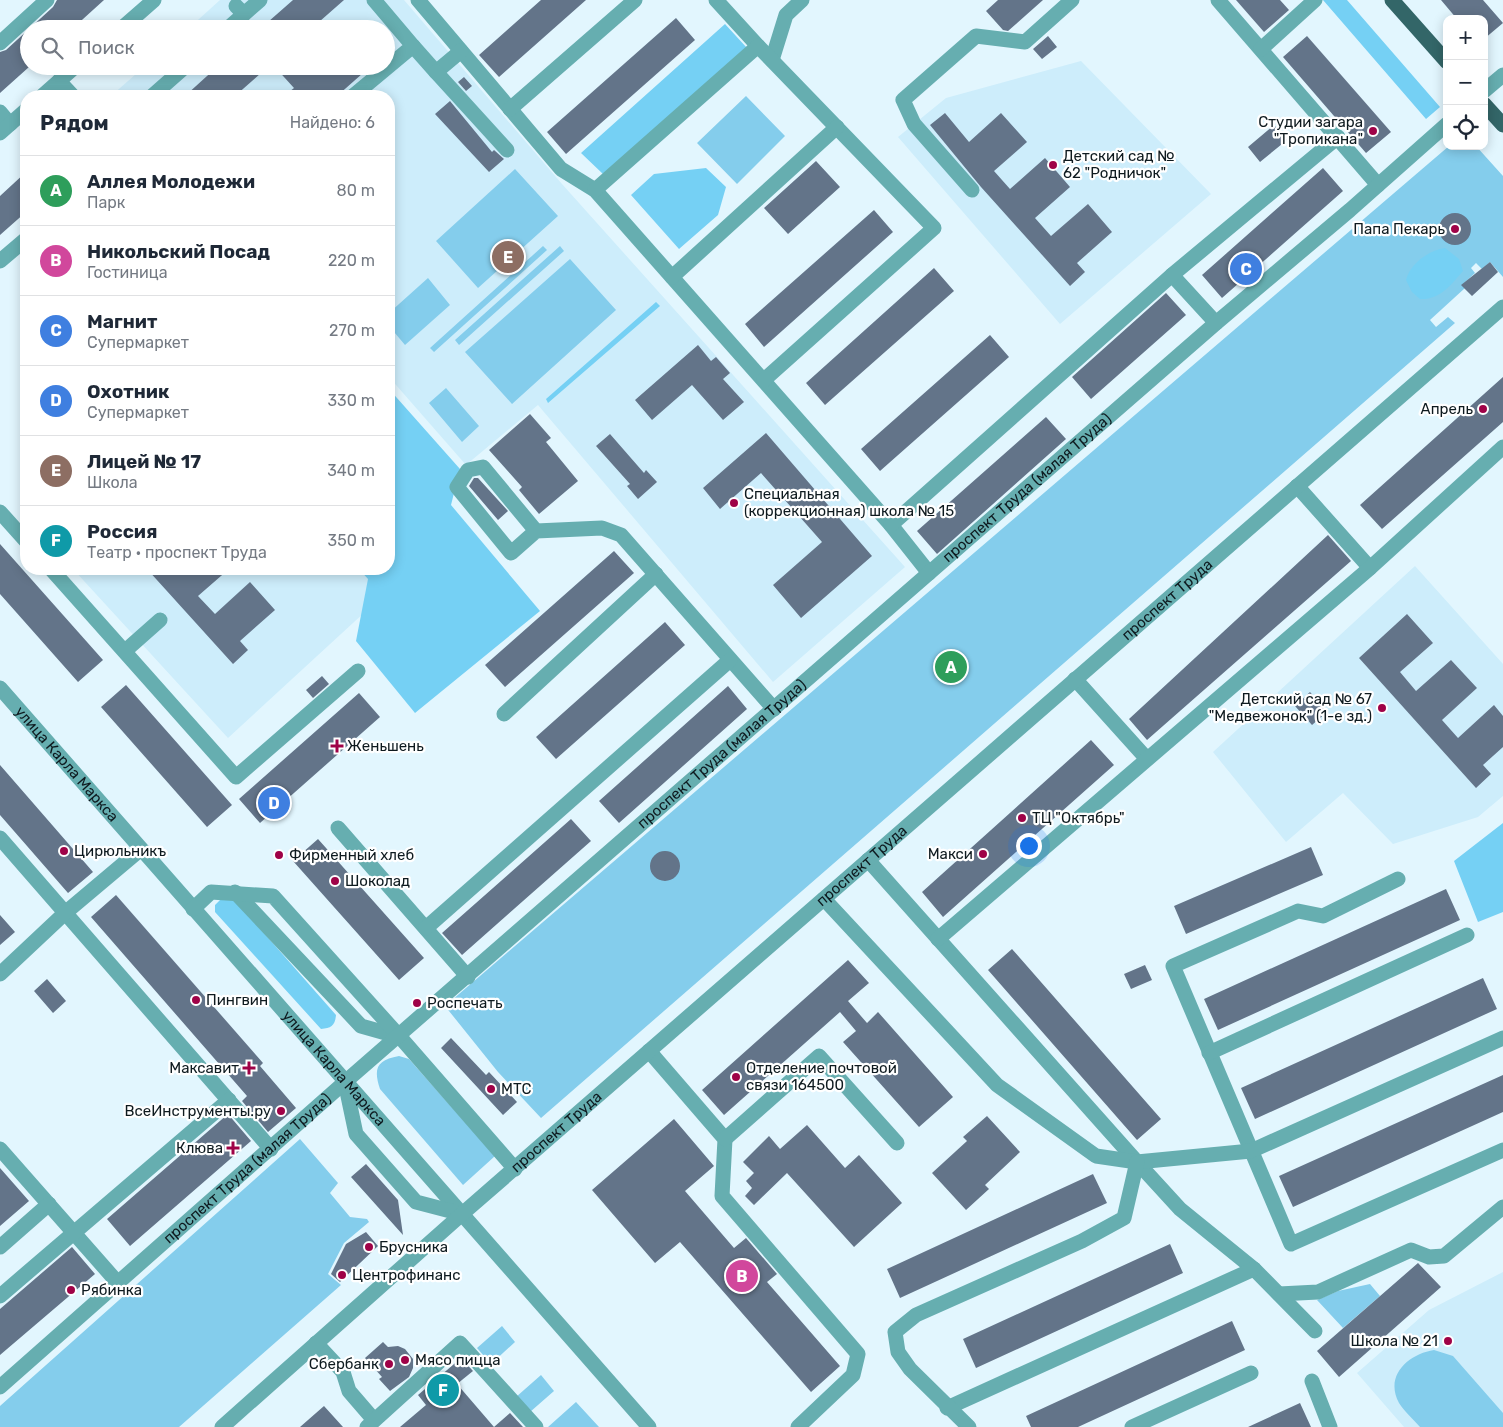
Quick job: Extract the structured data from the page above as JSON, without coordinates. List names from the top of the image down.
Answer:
{
  "streets": {
    "street": ["проспект Труда (малая Труда)", "проспект Труда", "улица Карла Маркса"]
  },
  "crossings": [
    ["проспект Труда (малая Труда)", "улица Карла Маркса"],
    ["проспект Труда", "улица Карла Маркса"]
  ],
  "places": {
    "other": [
      "Студии загара \"Тропикана\"",
      "Детский сад № 62 \"Родничок\"",
      "Папа Пекарь",
      "Апрель",
      "Специальная (коррекционная) школа № 15",
      "Детский сад № 67 \"Медвежонок\" (1-е зд.)",
      "ТЦ \"Октябрь\"",
      "Цирюльникъ",
      "Макси",
      "Фирменный хлеб",
      "Шоколад",
      "Пингвин",
      "Роспечать",
      "Отделение почтовой связи 164500",
      "МТС",
      "ВсеИнструменты.ру",
      "Брусника",
      "Центрофинанс",
      "Рябинка",
      "Школа № 21",
      "Мясо пицца",
      "Сбербанк"
    ],
    "health": ["Женьшень", "Максавит", "Клюва"]
  },
  "page": {
    "map_buttons": ["+", "−"],
    "search": "Поиск",
    "heading": ["Рядом", "Найдено: 6"],
    "list": [
      {
        "mark": "A",
        "name": "Аллея Молодежи",
        "note": "Парк",
        "value": "80 m"
      },
      {
        "mark": "B",
        "name": "Никольский Посад",
        "note": "Гостиница",
        "value": "220 m"
      },
      {
        "mark": "C",
        "name": "Магнит",
        "note": "Супермаркет",
        "value": "270 m"
      },
      {
        "mark": "D",
        "name": "Охотник",
        "note": "Супермаркет",
        "value": "330 m"
      },
      {
        "mark": "E",
        "name": "Лицей № 17",
        "note": "Школа",
        "value": "340 m"
      },
      {
        "mark": "F",
        "name": "Россия",
        "note": "Театр · проспект Труда",
        "value": "350 m"
      }
    ],
    "pins": [
      "E",
      "C",
      "A",
      "D",
      "B",
      "F"
    ]
  }
}
